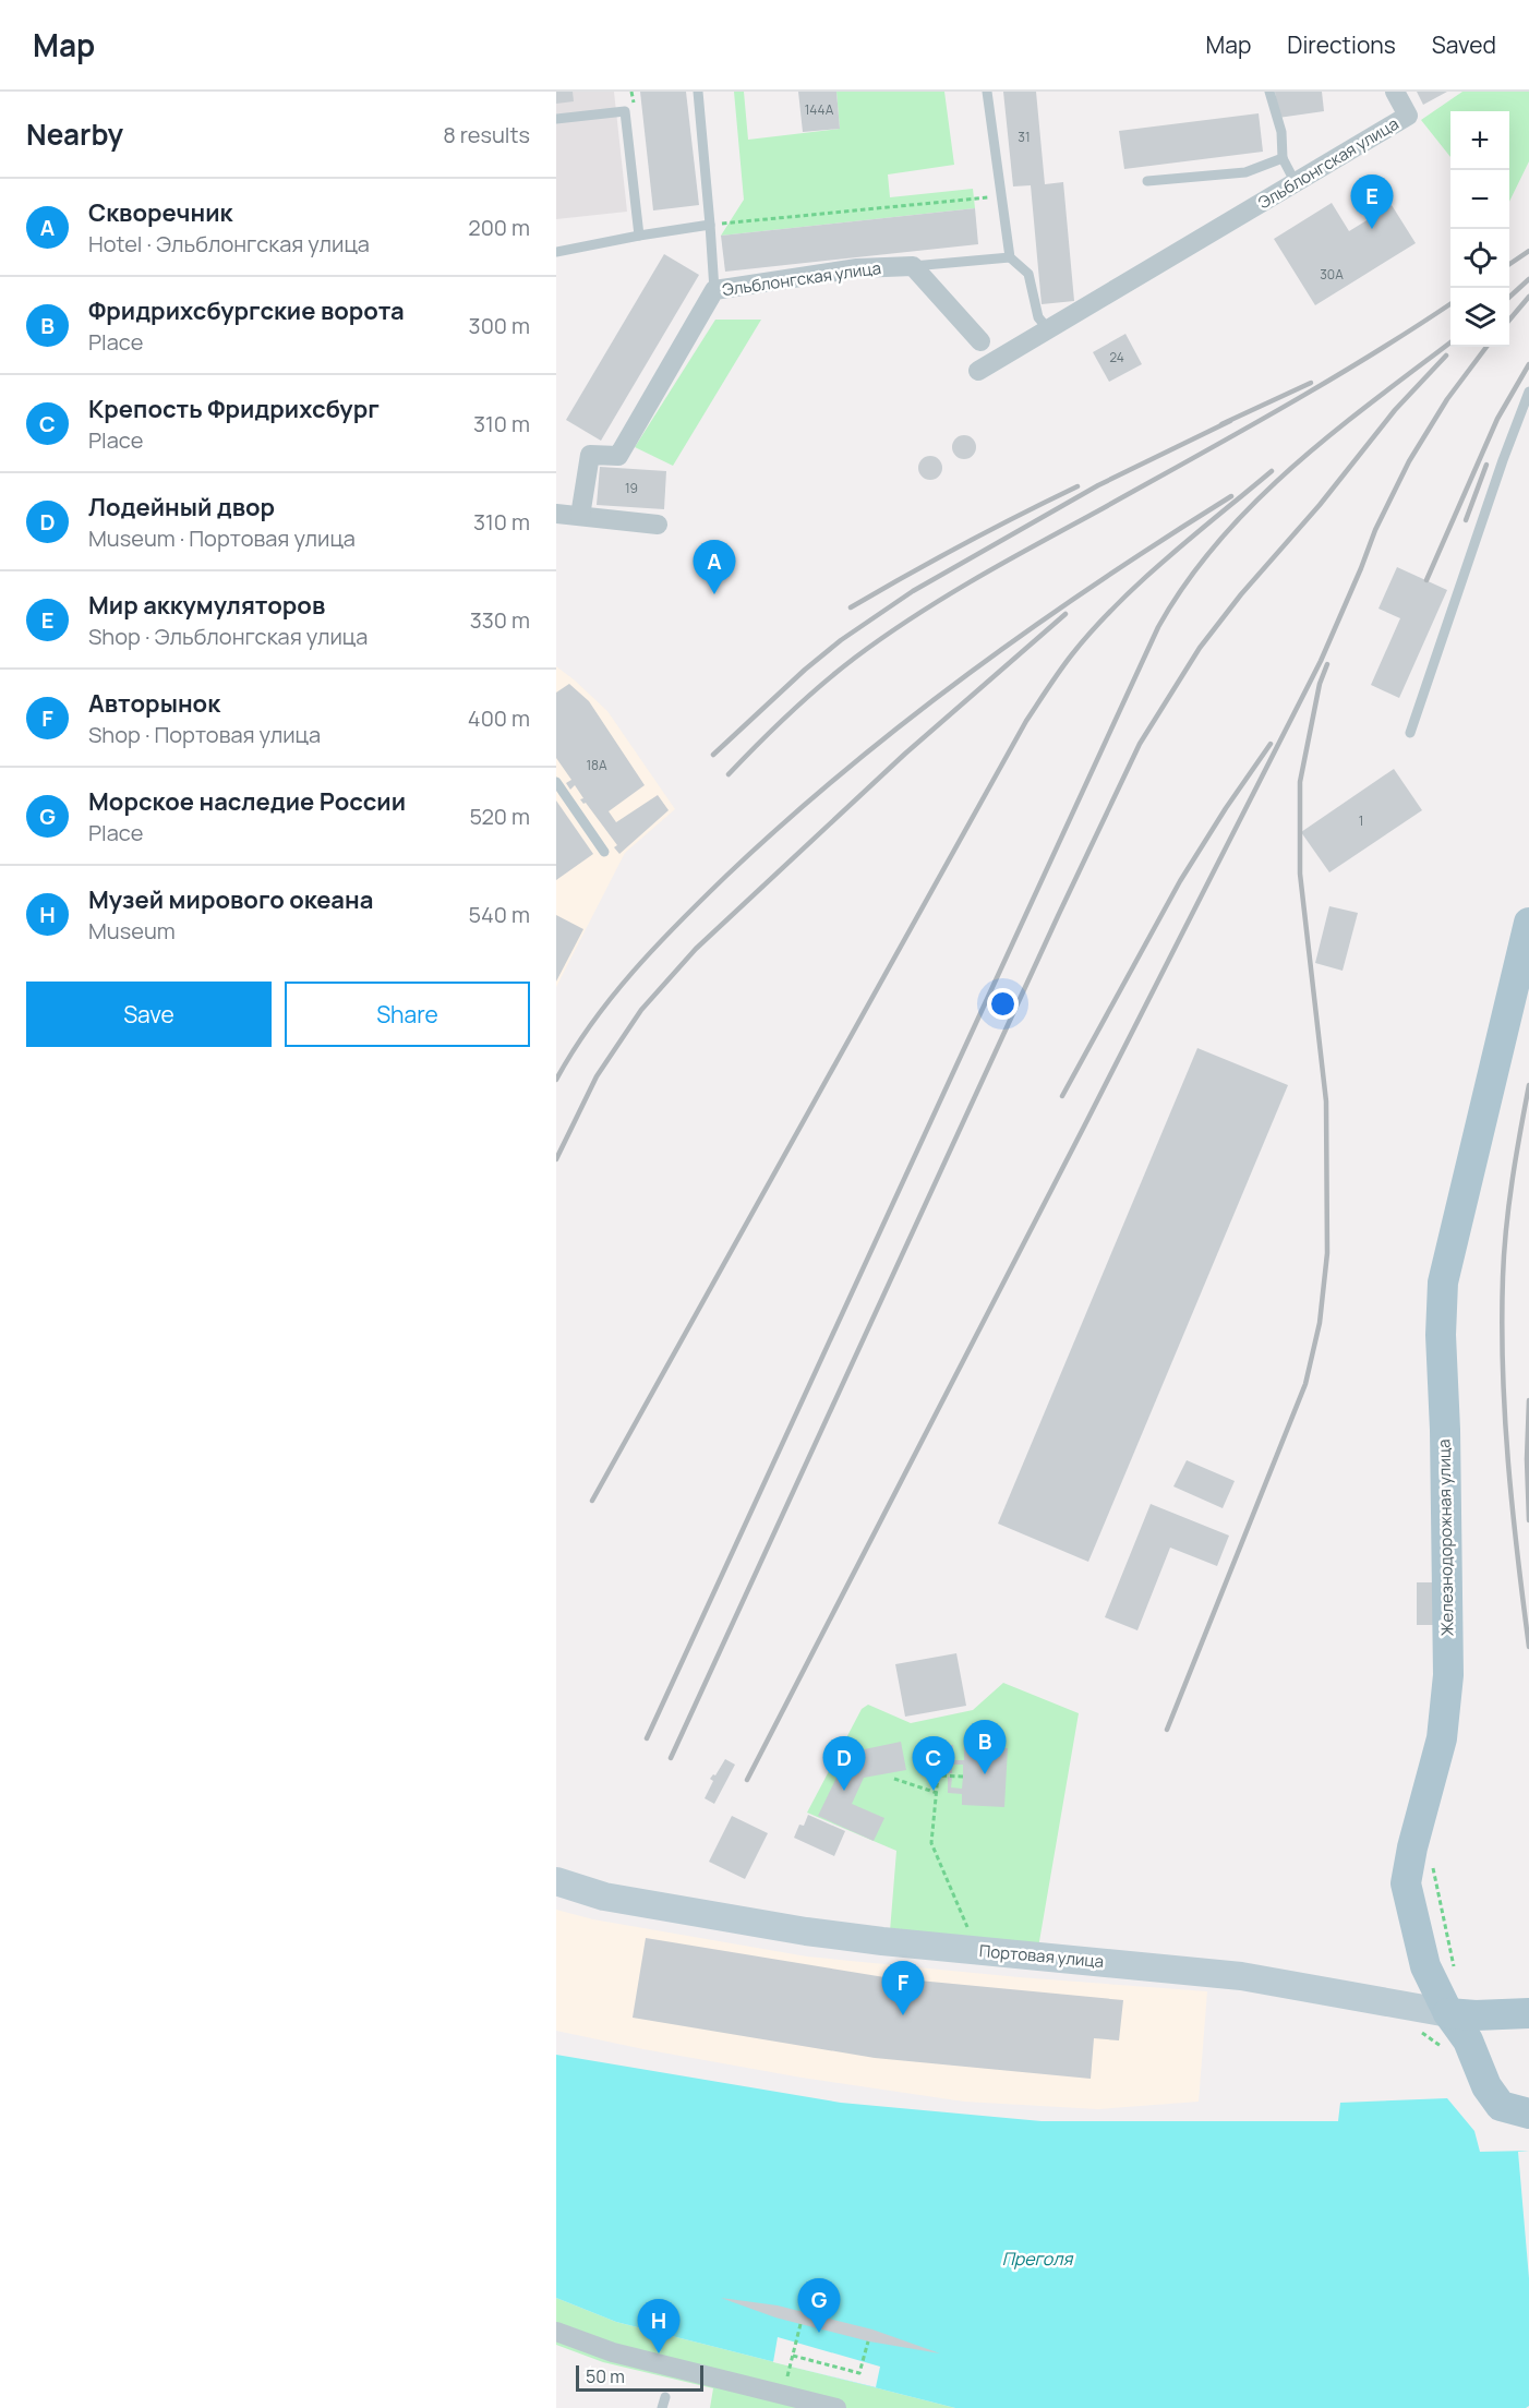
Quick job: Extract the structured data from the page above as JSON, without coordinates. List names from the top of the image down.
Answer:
{
  "streets": {
    "main road": ["Железнодорожная улица", "Портовая улица"],
    "street": ["Эльблонгская улица"]
  },
  "crossings": [
    ["Железнодорожная улица", "Портовая улица"]
  ],
  "water": ["Преголя"],
  "house_numbers": [
    "144А",
    "31",
    "30А",
    "24",
    "19",
    "18А",
    "1"
  ],
  "scale_bar": "50 m",
  "page": {
    "header": "Map",
    "nav": ["Map", "Directions", "Saved"],
    "heading": ["Nearby", "8 results"],
    "map_buttons": ["+", "−"],
    "pins": [
      "E",
      "A",
      "B",
      "C",
      "D",
      "F",
      "G",
      "H"
    ],
    "list": [
      {
        "mark": "A",
        "name": "Скворечник",
        "note": "Hotel · Эльблонгская улица",
        "value": "200 m"
      },
      {
        "mark": "B",
        "name": "Фридрихсбургские ворота",
        "note": "Place",
        "value": "300 m"
      },
      {
        "mark": "C",
        "name": "Крепость Фридрихсбург",
        "note": "Place",
        "value": "310 m"
      },
      {
        "mark": "D",
        "name": "Лодейный двор",
        "note": "Museum · Портовая улица",
        "value": "310 m"
      },
      {
        "mark": "E",
        "name": "Мир аккумуляторов",
        "note": "Shop · Эльблонгская улица",
        "value": "330 m"
      },
      {
        "mark": "F",
        "name": "Авторынок",
        "note": "Shop · Портовая улица",
        "value": "400 m"
      },
      {
        "mark": "G",
        "name": "Морское наследие России",
        "note": "Place",
        "value": "520 m"
      },
      {
        "mark": "H",
        "name": "Музей мирового океана",
        "note": "Museum",
        "value": "540 m"
      }
    ],
    "buttons": ["Save", "Share"],
    "scale": "50 m"
  }
}
